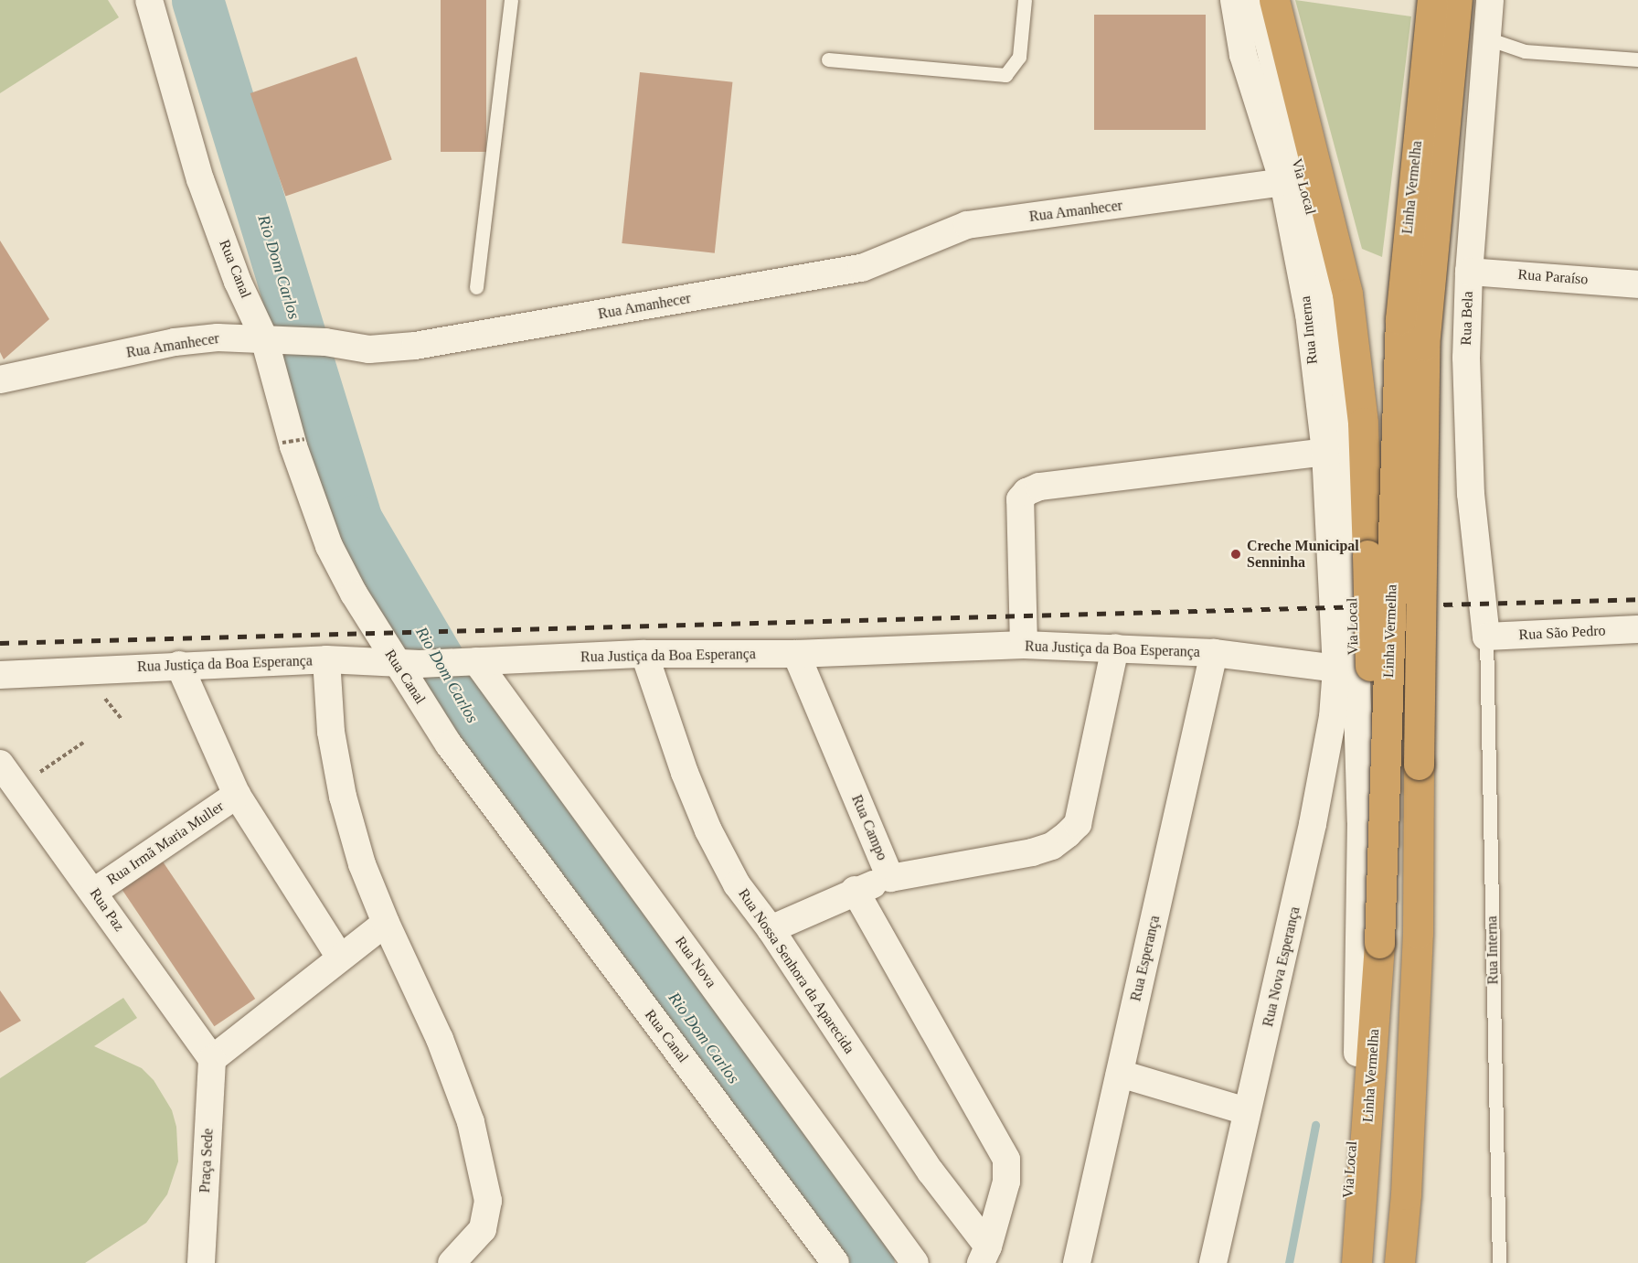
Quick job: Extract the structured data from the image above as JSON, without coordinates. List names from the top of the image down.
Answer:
{
  "streets": {
    "highway": ["Linha Vermelha"],
    "street": [
      "Via Local",
      "Rua Amanhecer",
      "Rua Canal",
      "Rua Paraíso",
      "Rua Bela",
      "Rua Interna",
      "Rua São Pedro",
      "Rua Justiça da Boa Esperança",
      "Rua Campo",
      "Rua Irmã Maria Muller",
      "Rua Paz",
      "Rua Esperança",
      "Rua Nova",
      "Rua Nova Esperança",
      "Rua Nossa Senhora da Aparecida",
      "Praça Sede"
    ]
  },
  "crossings": [
    ["Rua Amanhecer", "Rua Canal"],
    ["Rua Amanhecer", "Rua Interna"],
    ["Rua Canal", "Rua Justiça da Boa Esperança"],
    ["Rua Paraíso", "Rua Bela"],
    ["Rua Bela", "Rua Interna"],
    ["Rua Bela", "Rua São Pedro"],
    ["Rua Interna", "Rua São Pedro"],
    ["Rua Interna", "Rua Justiça da Boa Esperança"],
    ["Rua Interna", "Rua Nova Esperança"],
    ["Rua Justiça da Boa Esperança", "Rua Campo"],
    ["Rua Justiça da Boa Esperança", "Rua Esperança"],
    ["Rua Justiça da Boa Esperança", "Rua Nova"],
    ["Rua Justiça da Boa Esperança", "Rua Nova Esperança"],
    ["Rua Justiça da Boa Esperança", "Rua Nossa Senhora da Aparecida"],
    ["Rua Irmã Maria Muller", "Rua Paz"],
    ["Rua Paz", "Praça Sede"]
  ],
  "water": ["Rio Dom Carlos"],
  "places": ["Creche Municipal Senninha"]
}
